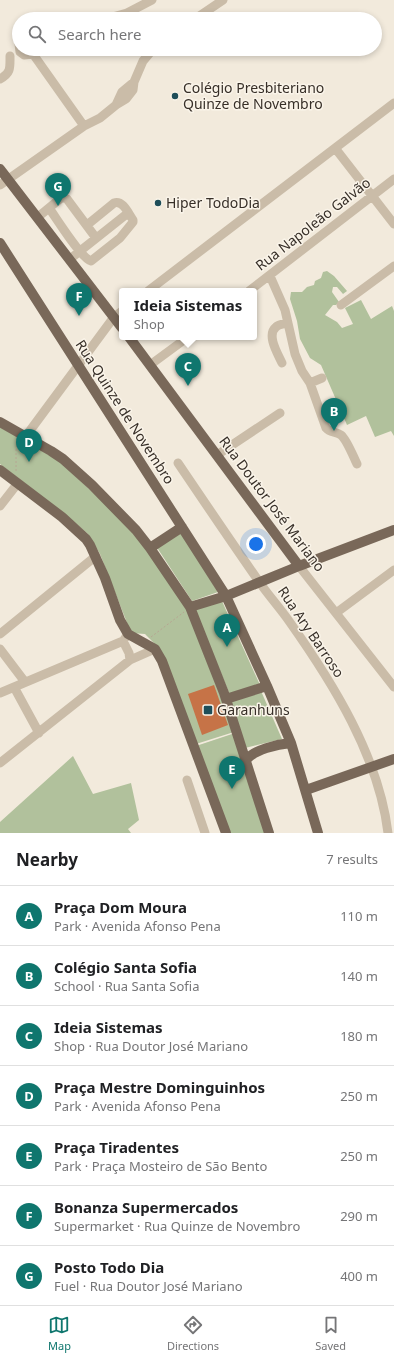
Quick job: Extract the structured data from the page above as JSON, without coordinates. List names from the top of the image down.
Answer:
{
  "streets": {
    "main road": ["Rua Quinze de Novembro", "Rua Doutor José Mariano"],
    "street": ["Rua Napoleão Galvão", "Rua Ary Barroso"]
  },
  "places": {
    "other": ["Colégio Presbiteriano Quinze de Novembro", "Hiper TodoDia"],
    "transit": ["Garanhuns"]
  },
  "page": {
    "search": "Search here",
    "pins": [
      "G",
      "F",
      "C",
      "B",
      "D",
      "A",
      "E"
    ],
    "popup": ["Ideia Sistemas", "Shop"],
    "heading": ["Nearby", "7 results"],
    "list": [
      {
        "mark": "A",
        "name": "Praça Dom Moura",
        "note": "Park · Avenida Afonso Pena",
        "value": "110 m"
      },
      {
        "mark": "B",
        "name": "Colégio Santa Sofia",
        "note": "School · Rua Santa Sofia",
        "value": "140 m"
      },
      {
        "mark": "C",
        "name": "Ideia Sistemas",
        "note": "Shop · Rua Doutor José Mariano",
        "value": "180 m"
      },
      {
        "mark": "D",
        "name": "Praça Mestre Dominguinhos",
        "note": "Park · Avenida Afonso Pena",
        "value": "250 m"
      },
      {
        "mark": "E",
        "name": "Praça Tiradentes",
        "note": "Park · Praça Mosteiro de São Bento",
        "value": "250 m"
      },
      {
        "mark": "F",
        "name": "Bonanza Supermercados",
        "note": "Supermarket · Rua Quinze de Novembro",
        "value": "290 m"
      },
      {
        "mark": "G",
        "name": "Posto Todo Dia",
        "note": "Fuel · Rua Doutor José Mariano",
        "value": "400 m"
      }
    ],
    "nav": ["Map", "Directions", "Saved"]
  }
}
